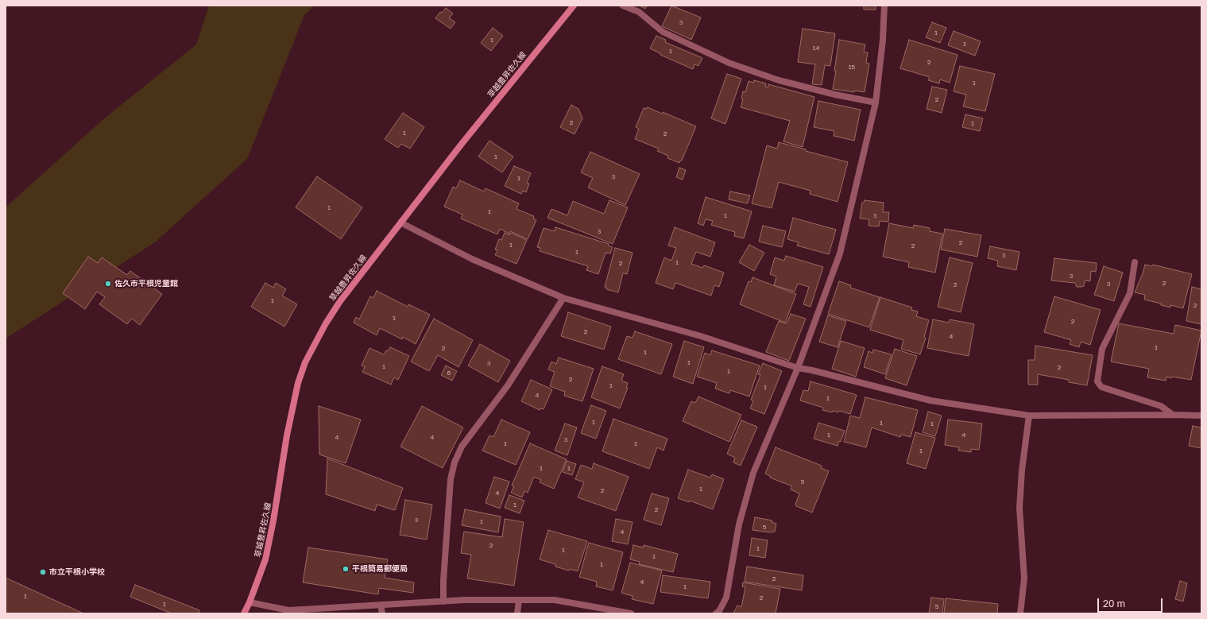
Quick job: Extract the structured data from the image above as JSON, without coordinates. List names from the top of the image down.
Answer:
{
  "streets": {
    "main road": ["草越豊昇佐久線"]
  },
  "places": ["佐久市平根児童館", "平根簡易郵便局", "市立平根小学校"],
  "house_numbers": [
    "3",
    "1",
    "1",
    "1",
    "14",
    "1",
    "2",
    "15",
    "1",
    "2",
    "2",
    "1",
    "1",
    "2",
    "1",
    "3",
    "1",
    "1",
    "1",
    "1",
    "3",
    "3",
    "2",
    "1",
    "2",
    "1",
    "3",
    "1",
    "2",
    "3",
    "2",
    "3",
    "2",
    "1",
    "2",
    "1",
    "2",
    "2",
    "4",
    "1",
    "2",
    "1",
    "1",
    "3",
    "1",
    "2",
    "1",
    "6",
    "2",
    "1",
    "1",
    "4",
    "1",
    "1",
    "1",
    "1",
    "1",
    "4",
    "4",
    "4",
    "3",
    "1",
    "1",
    "1",
    "1",
    "1",
    "5",
    "1",
    "2",
    "4",
    "1",
    "2",
    "3",
    "1",
    "5",
    "4",
    "2",
    "1",
    "1",
    "1",
    "1",
    "2",
    "4",
    "1",
    "1",
    "2",
    "1",
    "5"
  ],
  "scale_bar": "20 m"
}
